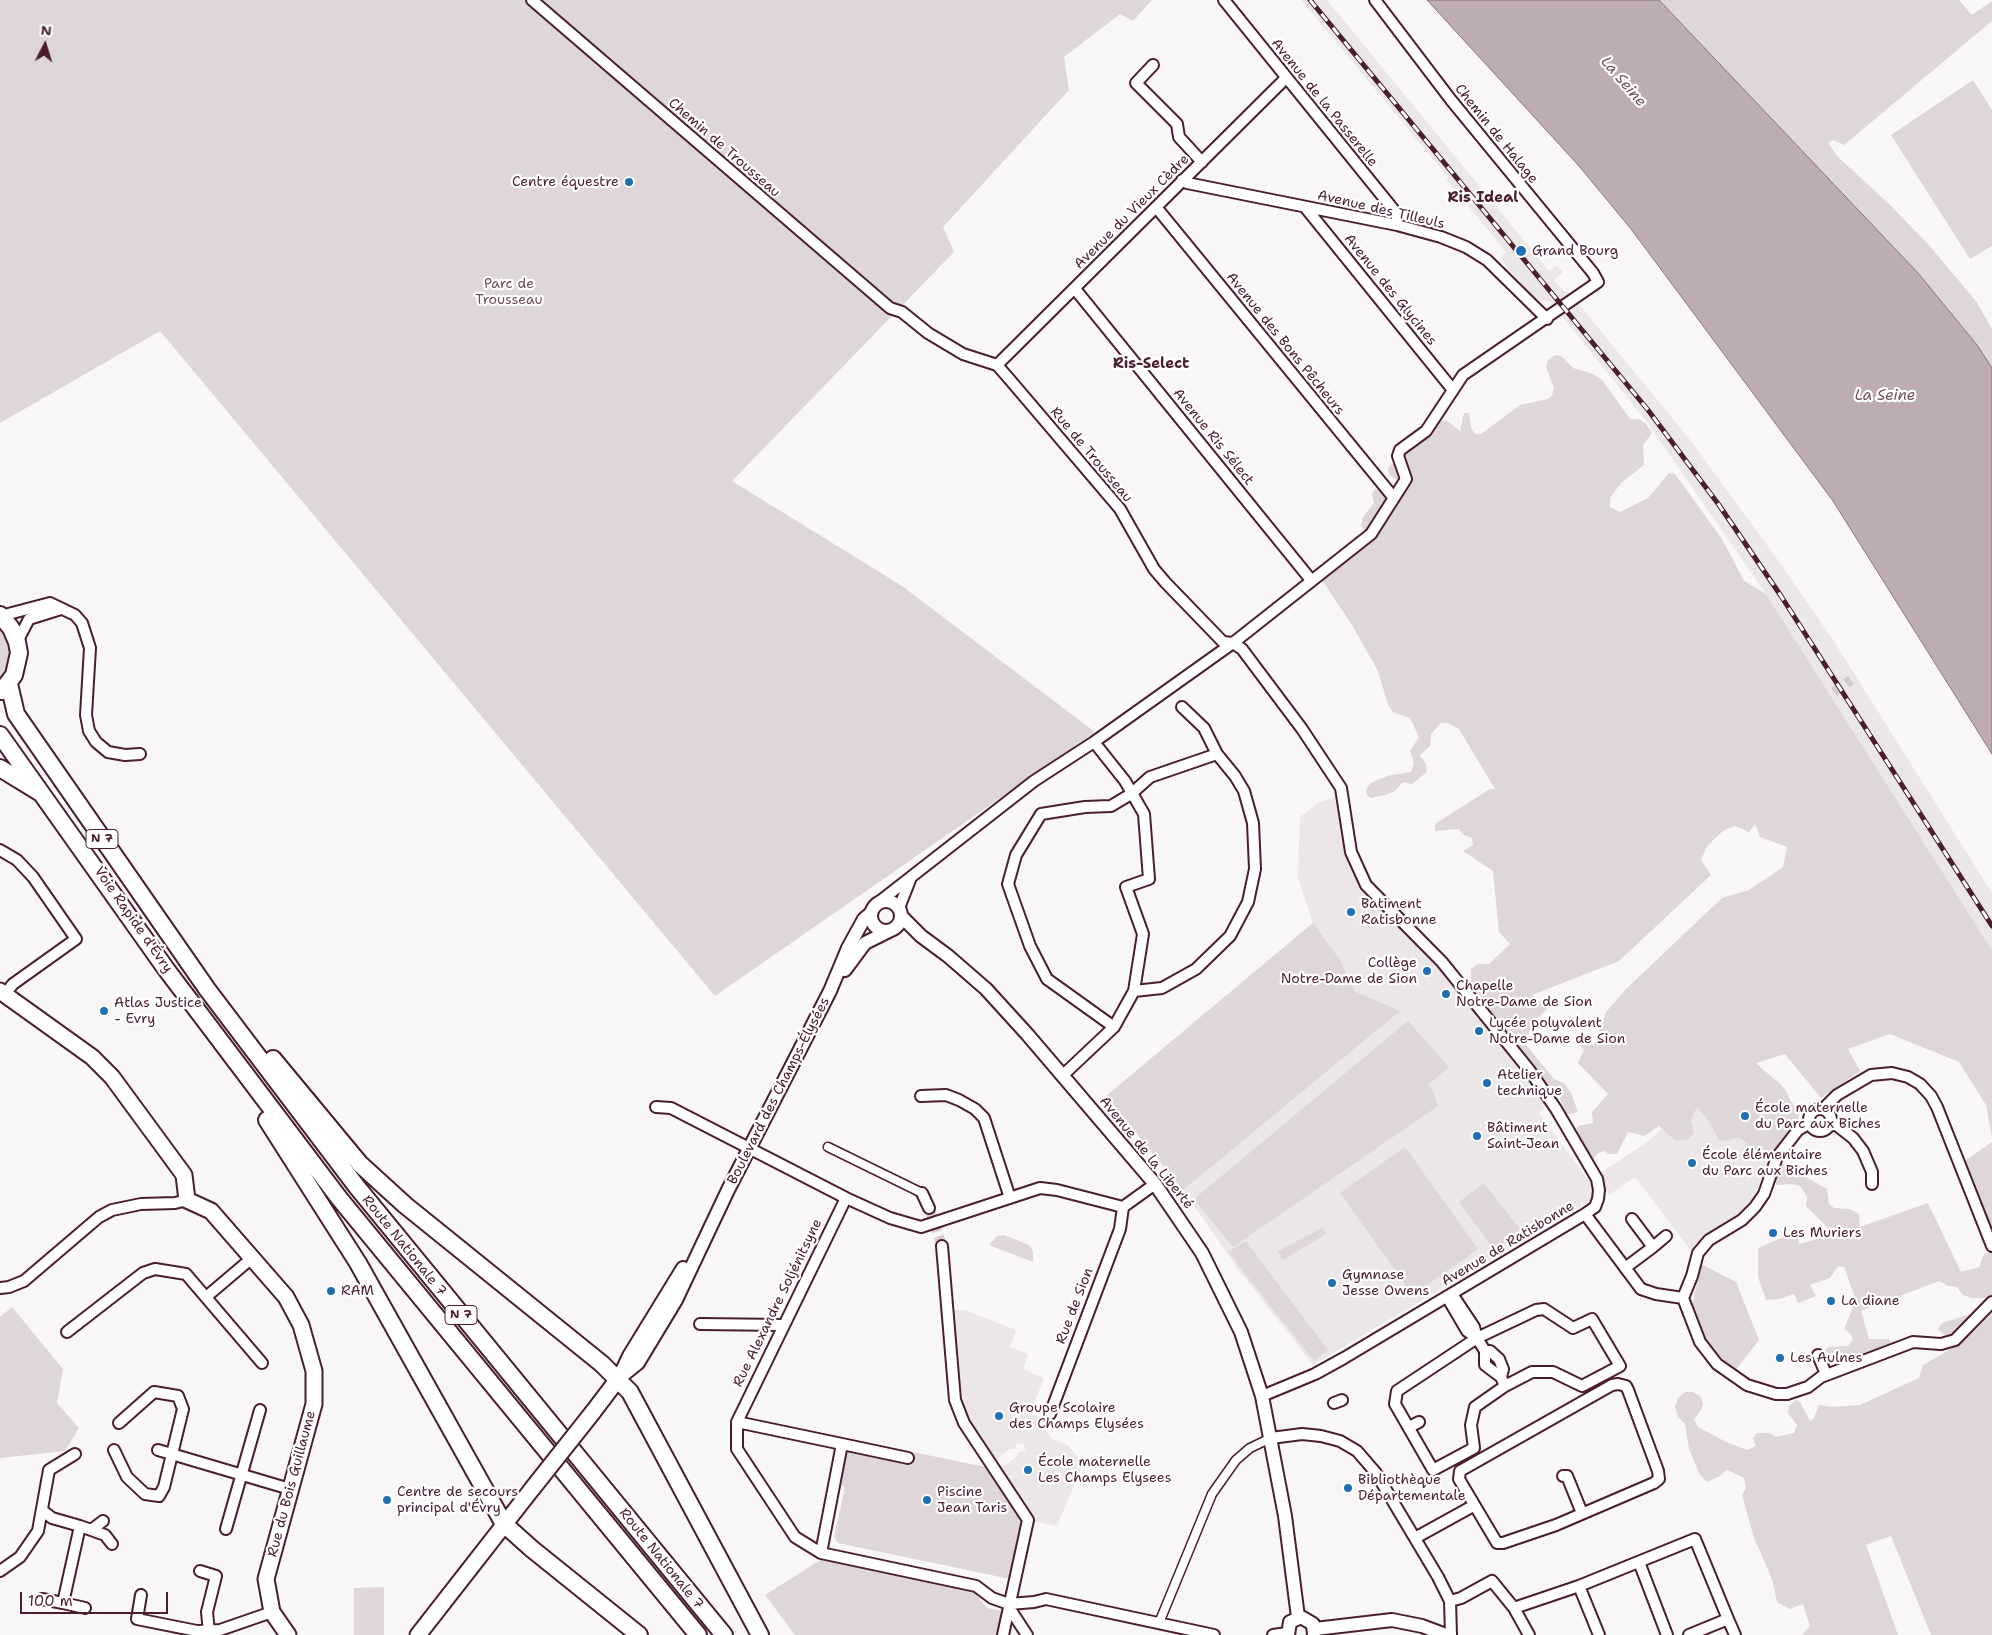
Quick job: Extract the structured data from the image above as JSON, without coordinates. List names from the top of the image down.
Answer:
{
  "streets": {
    "main road": [
      "N 7",
      "Voie Rapide d'Évry",
      "Boulevard des Champs-Élysées",
      "Route Nationale 7",
      "Rue du Bois Guillaume"
    ],
    "street": [
      "Avenue de la Passerelle",
      "Chemin de Halage",
      "Chemin de Trousseau",
      "Avenue des Tilleuls",
      "Avenue du Vieux Cèdre",
      "Avenue des Glycines",
      "Avenue des Bons Pêcheurs",
      "Avenue Ris Sélect",
      "Rue de Trousseau",
      "Avenue de la Liberté",
      "Avenue de Ratisbonne",
      "Rue Alexandre Soljénitsyne",
      "Rue de Sion"
    ]
  },
  "crossings": [
    ["Avenue de la Passerelle", "Avenue des Tilleuls"],
    ["Avenue de la Passerelle", "Avenue du Vieux Cèdre"],
    ["Chemin de Halage", "Avenue des Tilleuls"],
    ["Chemin de Trousseau", "Rue de Trousseau"],
    ["Avenue des Tilleuls", "Avenue du Vieux Cèdre"],
    ["Avenue des Tilleuls", "Avenue des Glycines"],
    ["Avenue du Vieux Cèdre", "Avenue des Bons Pêcheurs"],
    ["Avenue du Vieux Cèdre", "Avenue Ris Sélect"],
    ["Avenue du Vieux Cèdre", "Rue de Trousseau"],
    ["Rue de Trousseau", "Avenue de Ratisbonne"],
    ["Voie Rapide d'Évry", "Route Nationale 7"],
    ["Boulevard des Champs-Élysées", "Avenue de la Liberté"],
    ["Avenue de la Liberté", "Avenue de Ratisbonne"]
  ],
  "districts": ["Ris Ideal", "Ris-Select"],
  "water": ["La Seine"],
  "parks": ["Parc de Trousseau"],
  "places": [
    "Centre équestre",
    "Grand Bourg",
    "Batiment Ratisbonne",
    "Collège Notre-Dame de Sion",
    "Chapelle Notre-Dame de Sion",
    "Atlas Justice - Evry",
    "Lycée polyvalent Notre-Dame de Sion",
    "Atelier technique",
    "École maternelle du Parc aux Biches",
    "Bâtiment Saint-Jean",
    "École élémentaire du Parc aux Biches",
    "Les Muriers",
    "Gymnase Jesse Owens",
    "RAM",
    "La diane",
    "Les Aulnes",
    "Groupe Scolaire des Champs Elysées",
    "École maternelle Les Champs Elysees",
    "Bibliothèque Départementale",
    "Centre de secours principal d'Évry",
    "Piscine Jean Taris"
  ],
  "scale_bar": "100 m",
  "north": "top"
}
